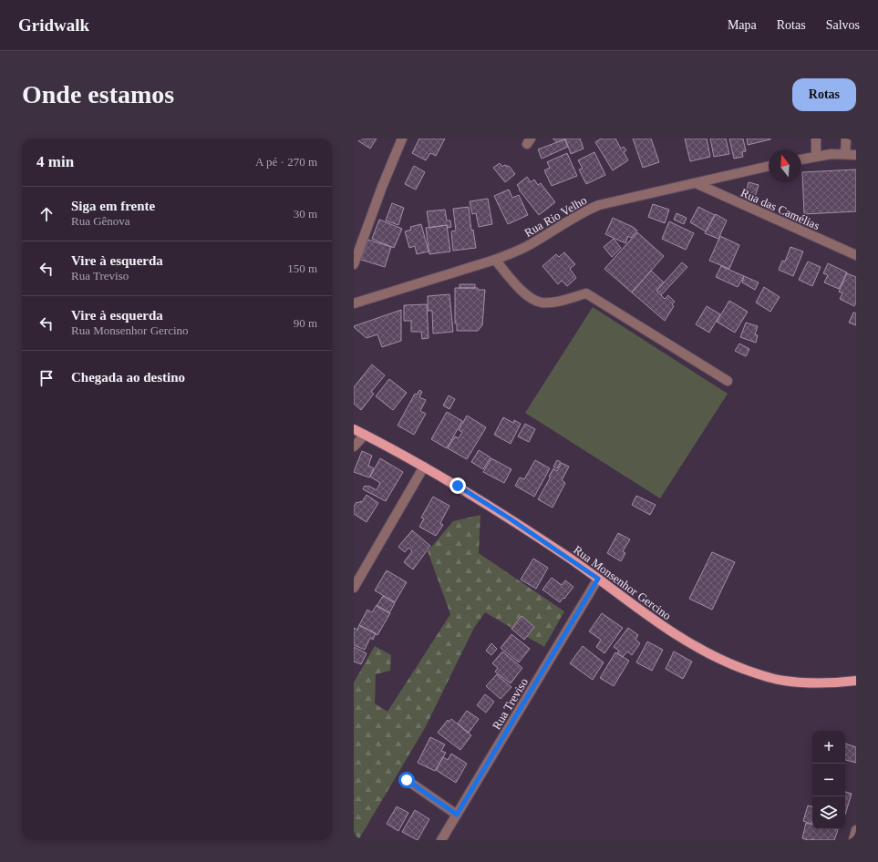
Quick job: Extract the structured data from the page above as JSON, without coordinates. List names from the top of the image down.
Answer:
{
  "streets": {
    "main road": ["Rua Monsenhor Gercino"],
    "street": ["Rua das Camélias", "Rua Rio Velho", "Rua Treviso"]
  },
  "crossings": [
    ["Rua das Camélias", "Rua Rio Velho"],
    ["Rua Monsenhor Gercino", "Rua Treviso"]
  ],
  "north": "top",
  "page": {
    "header": "Gridwalk",
    "nav": ["Mapa", "Rotas", "Salvos"],
    "buttons": "Rotas",
    "title": "Onde estamos",
    "heading": ["4 min", "A pé · 270 m"],
    "list": [
      ["Siga em frente", "Rua Gênova", "30 m"],
      ["Vire à esquerda", "Rua Treviso", "150 m"],
      ["Vire à esquerda", "Rua Monsenhor Gercino", "90 m"],
      "Chegada ao destino"
    ],
    "map_buttons": ["+", "−"]
  }
}
